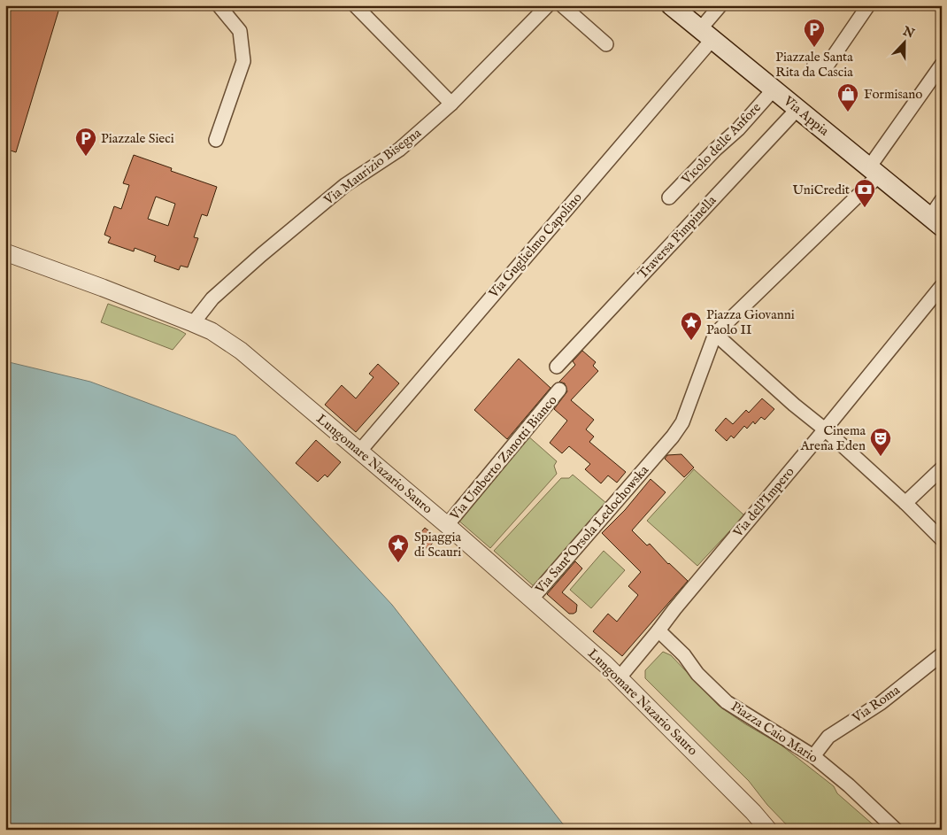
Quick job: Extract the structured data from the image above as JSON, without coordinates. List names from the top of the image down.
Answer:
{
  "streets": {
    "main road": ["Via Appia"],
    "street": [
      "Vicolo delle Anfore",
      "Via Maurizio Bisegna",
      "Traversa Pimpinella",
      "Via Guglielmo Capolino",
      "Via Umberto Zanotti Bianco",
      "Lungomare Nazario Sauro",
      "Via dell'Impero",
      "Via Sant'Orsola Ledochowska",
      "Via Roma",
      "Piazza Caio Mario"
    ]
  },
  "crossings": [
    ["Via Appia", "Vicolo delle Anfore"],
    ["Via Appia", "Traversa Pimpinella"],
    ["Via Appia", "Via Guglielmo Capolino"],
    ["Via Maurizio Bisegna", "Lungomare Nazario Sauro"],
    ["Via Guglielmo Capolino", "Lungomare Nazario Sauro"],
    ["Via Umberto Zanotti Bianco", "Lungomare Nazario Sauro"],
    ["Lungomare Nazario Sauro", "Via dell'Impero"],
    ["Lungomare Nazario Sauro", "Via Sant'Orsola Ledochowska"],
    ["Via dell'Impero", "Piazza Caio Mario"],
    ["Via Roma", "Piazza Caio Mario"]
  ],
  "places": {
    "parking": ["Piazzale Santa Rita da Cascia", "Piazzale Sieci"],
    "shop": ["Formisano"],
    "bank": ["UniCredit"],
    "place": ["Piazza Giovanni Paolo II", "Spiaggia di Scauri"],
    "theatre": ["Cinema Arena Eden"]
  },
  "north": "top"
}
